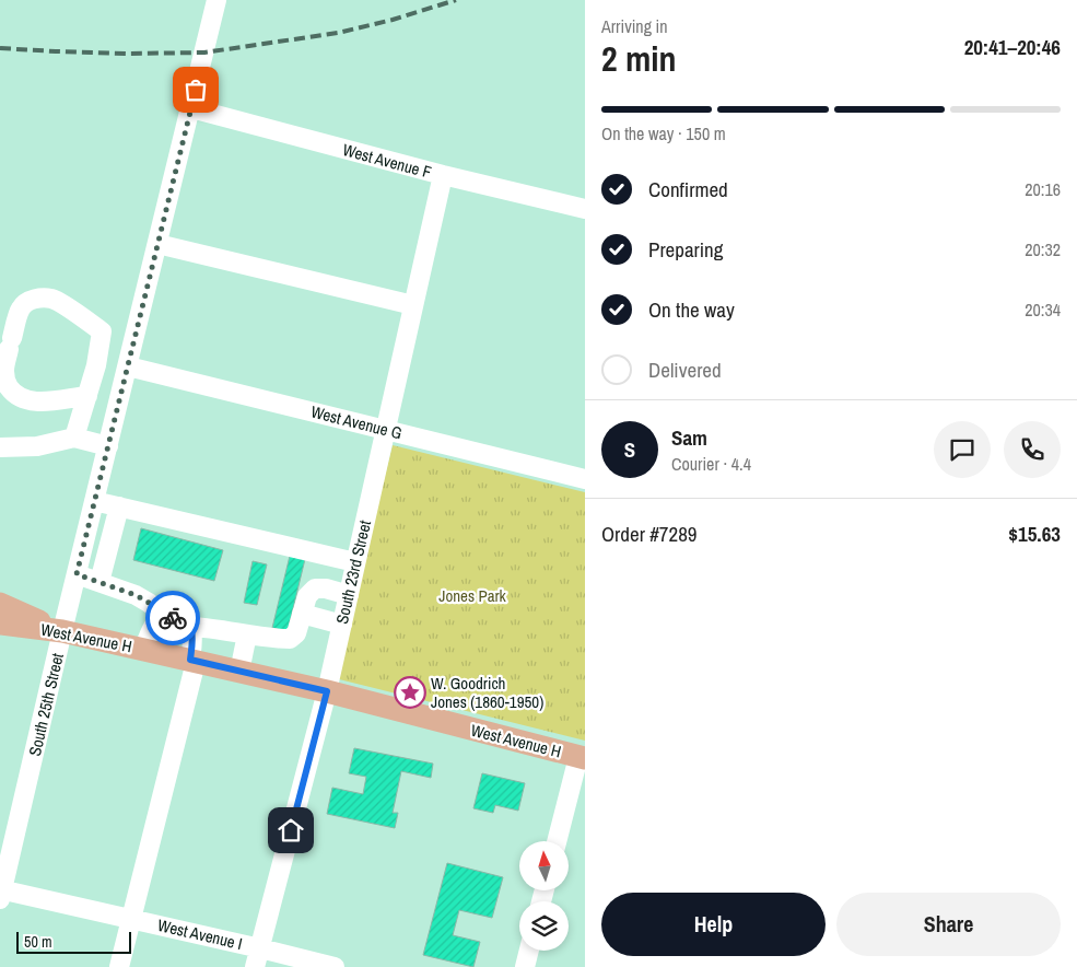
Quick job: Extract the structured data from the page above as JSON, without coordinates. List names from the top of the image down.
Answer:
{
  "streets": {
    "main road": ["West Avenue H"],
    "street": [
      "West Avenue F",
      "West Avenue G",
      "South 23rd Street",
      "South 25th Street",
      "West Avenue I"
    ]
  },
  "crossings": [
    ["West Avenue F", "South 23rd Street"],
    ["West Avenue F", "South 25th Street"],
    ["West Avenue G", "South 23rd Street"],
    ["West Avenue G", "South 25th Street"],
    ["South 23rd Street", "West Avenue H"],
    ["South 23rd Street", "West Avenue I"],
    ["West Avenue H", "South 25th Street"],
    ["South 25th Street", "West Avenue I"]
  ],
  "parks": ["Jones Park"],
  "places": {
    "place": ["W. Goodrich Jones (1860-1950)"]
  },
  "scale_bar": "50 m",
  "north": "top",
  "page": {
    "heading": ["2 min", "Arriving in", "20:41–20:46"],
    "panel": [
      "Sam",
      "Courier · 4.4",
      "Order #7289",
      "$15.63"
    ],
    "bar": "On the way · 150 m",
    "list": [
      ["Confirmed", "20:16"],
      ["Preparing", "20:32"],
      ["On the way", "20:34"],
      "Delivered"
    ],
    "round": "S",
    "buttons": ["Help", "Share"],
    "scale": "50 m"
  }
}
